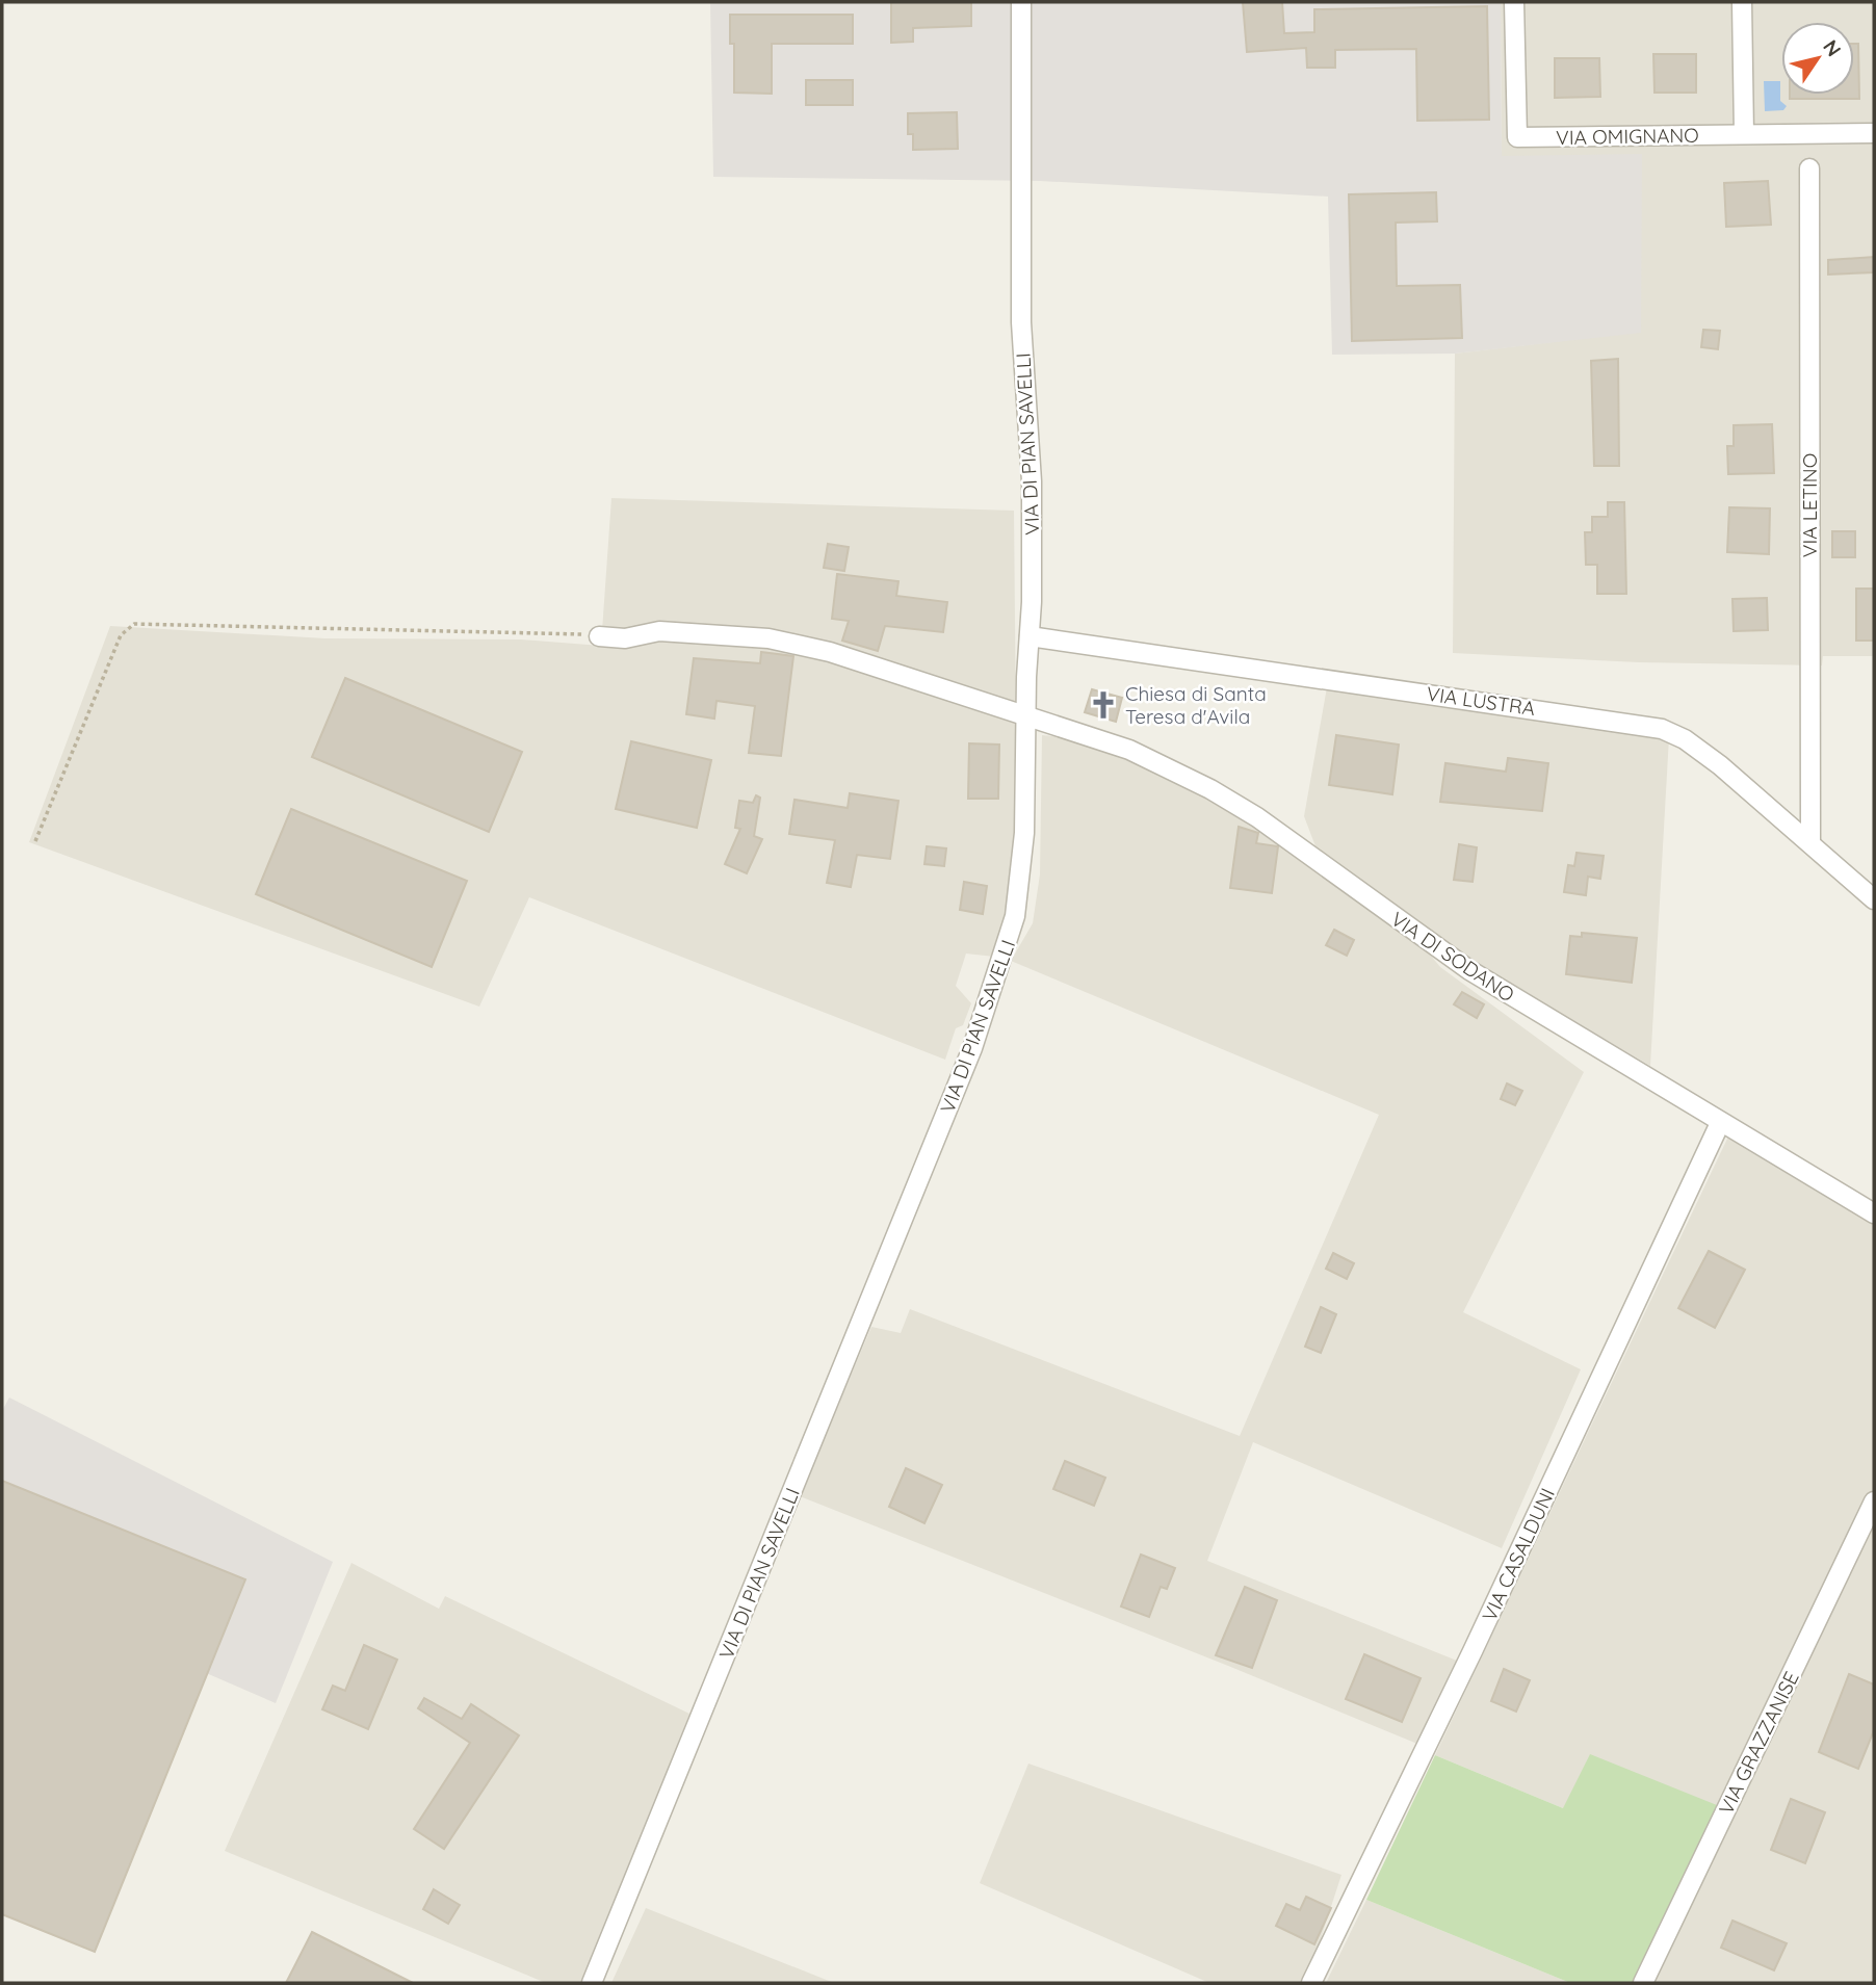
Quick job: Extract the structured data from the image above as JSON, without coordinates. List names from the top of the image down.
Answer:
{
  "streets": {
    "street": [
      "VIA OMIGNANO",
      "VIA DI PIAN SAVELLI",
      "VIA LETINO",
      "VIA LUSTRA",
      "VIA DI SODANO",
      "VIA CASALDUNI",
      "VIA GRAZZANISE"
    ]
  },
  "crossings": [
    ["VIA DI PIAN SAVELLI", "VIA LUSTRA"],
    ["VIA DI PIAN SAVELLI", "VIA DI SODANO"],
    ["VIA LETINO", "VIA LUSTRA"],
    ["VIA DI SODANO", "VIA CASALDUNI"]
  ],
  "places": {
    "church": ["Chiesa di Santa Teresa d'Avila"]
  },
  "north": "top right"
}
